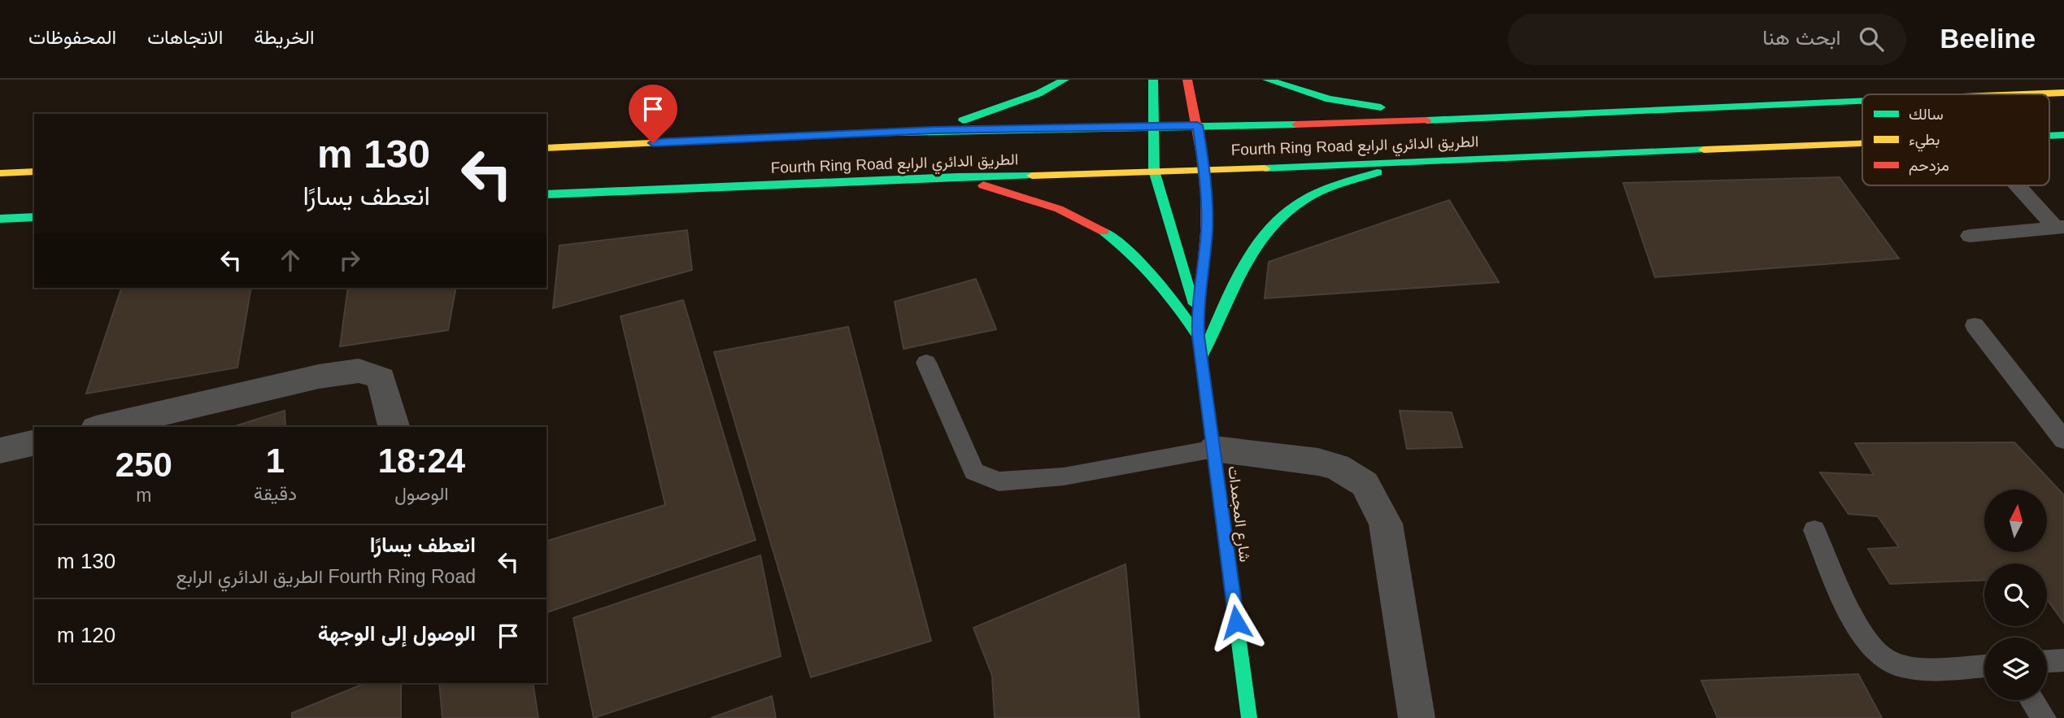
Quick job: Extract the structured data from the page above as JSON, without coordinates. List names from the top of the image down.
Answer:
{
  "streets": {
    "main road": ["Fourth Ring Road الطريق الدائري الرابع", "شارع المجمدات"]
  },
  "crossings": [
    ["Fourth Ring Road الطريق الدائري الرابع", "شارع المجمدات"]
  ],
  "legend": ["سالك", "بطيء", "مزدحم"],
  "north": "top",
  "page": {
    "header": "Beeline",
    "search": "ابحث هنا",
    "nav": ["الخريطة", "الاتجاهات", "المحفوظات"],
    "turn": ["130 m", "انعطف يسارًا"],
    "eta": [
      "18:24",
      "الوصول",
      "1",
      "دقيقة",
      "250",
      "m"
    ],
    "list": [
      {
        "name": "انعطف يسارًا",
        "note": "Fourth Ring Road الطريق الدائري الرابع",
        "value": "130 m"
      },
      {
        "name": "الوصول إلى الوجهة",
        "value": "120 m"
      }
    ]
  }
}
